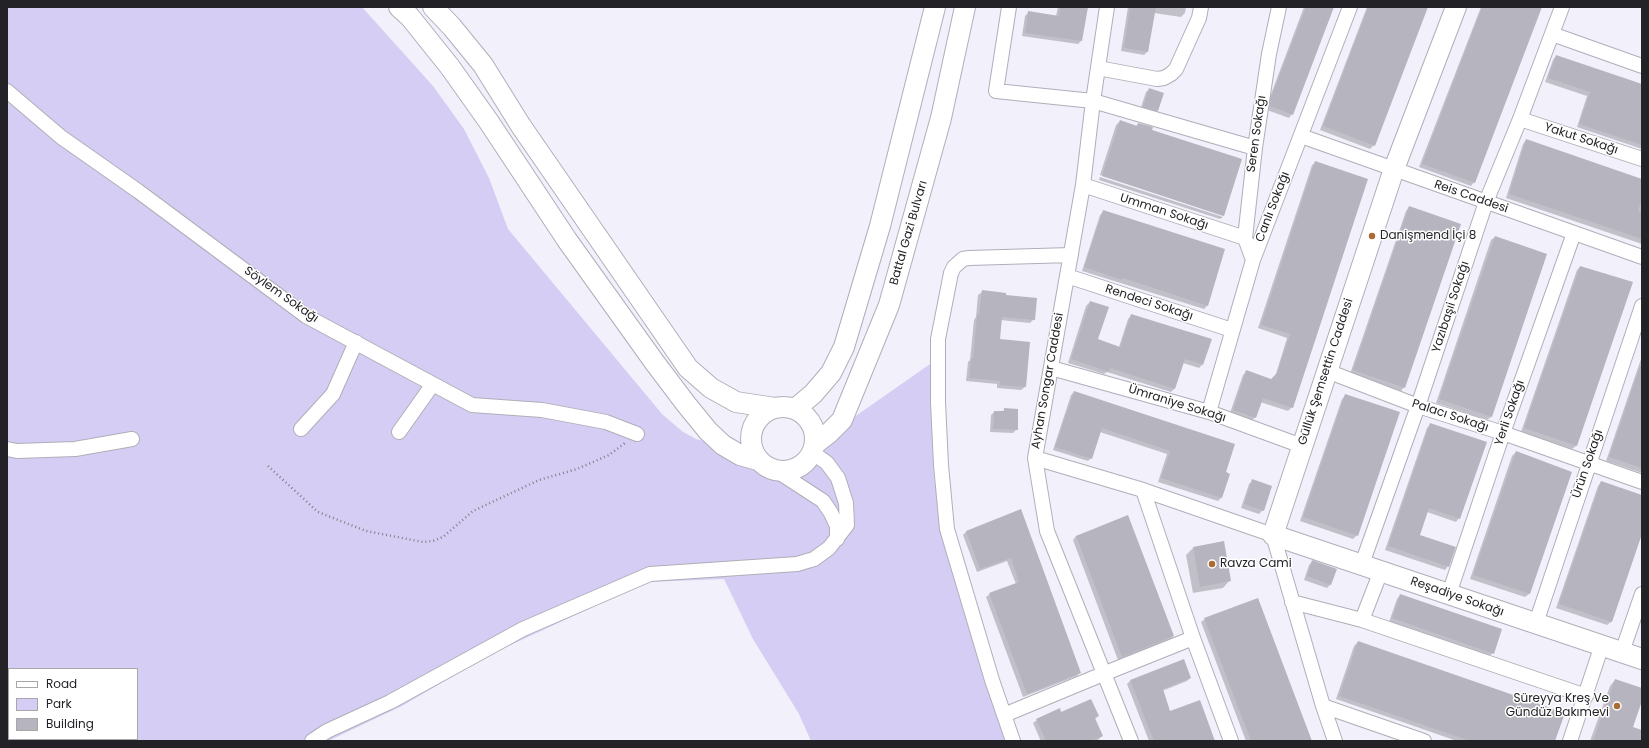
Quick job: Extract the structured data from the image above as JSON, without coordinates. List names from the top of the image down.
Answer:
{
  "streets": {
    "street": [
      "Seren Sokağı",
      "Yakut Sokağı",
      "Reis Caddesi",
      "Canlı Sokağı",
      "Umman Sokağı",
      "Battal Gazi Bulvarı",
      "Söylem Sokağı",
      "Rendeci Sokağı",
      "Yazıbaşıi Sokağı",
      "Güllük Şemsettin Caddesi",
      "Ayhan Songar Caddesi",
      "Ümraniye Sokağı",
      "Yerli Sokağı",
      "Palacı Sokağı",
      "Ürün Sokağı",
      "Reşadiye Sokağı"
    ]
  },
  "crossings": [
    ["Seren Sokağı", "Canlı Sokağı"],
    ["Seren Sokağı", "Umman Sokağı"],
    ["Yakut Sokağı", "Yazıbaşıi Sokağı"],
    ["Reis Caddesi", "Canlı Sokağı"],
    ["Reis Caddesi", "Yazıbaşıi Sokağı"],
    ["Reis Caddesi", "Güllük Şemsettin Caddesi"],
    ["Reis Caddesi", "Yerli Sokağı"],
    ["Canlı Sokağı", "Rendeci Sokağı"],
    ["Canlı Sokağı", "Ümraniye Sokağı"],
    ["Umman Sokağı", "Ayhan Songar Caddesi"],
    ["Rendeci Sokağı", "Ayhan Songar Caddesi"],
    ["Yazıbaşıi Sokağı", "Palacı Sokağı"],
    ["Yazıbaşıi Sokağı", "Reşadiye Sokağı"],
    ["Güllük Şemsettin Caddesi", "Ümraniye Sokağı"],
    ["Güllük Şemsettin Caddesi", "Palacı Sokağı"],
    ["Güllük Şemsettin Caddesi", "Reşadiye Sokağı"],
    ["Ayhan Songar Caddesi", "Ümraniye Sokağı"],
    ["Yerli Sokağı", "Palacı Sokağı"],
    ["Yerli Sokağı", "Reşadiye Sokağı"],
    ["Palacı Sokağı", "Ürün Sokağı"],
    ["Ürün Sokağı", "Reşadiye Sokağı"]
  ],
  "places": ["Danişmend İçi 8", "Ravza Cami", "Süreyya Kreş Ve Gündüz Bakımevi"],
  "legend": ["Road", "Park", "Building"]
}
